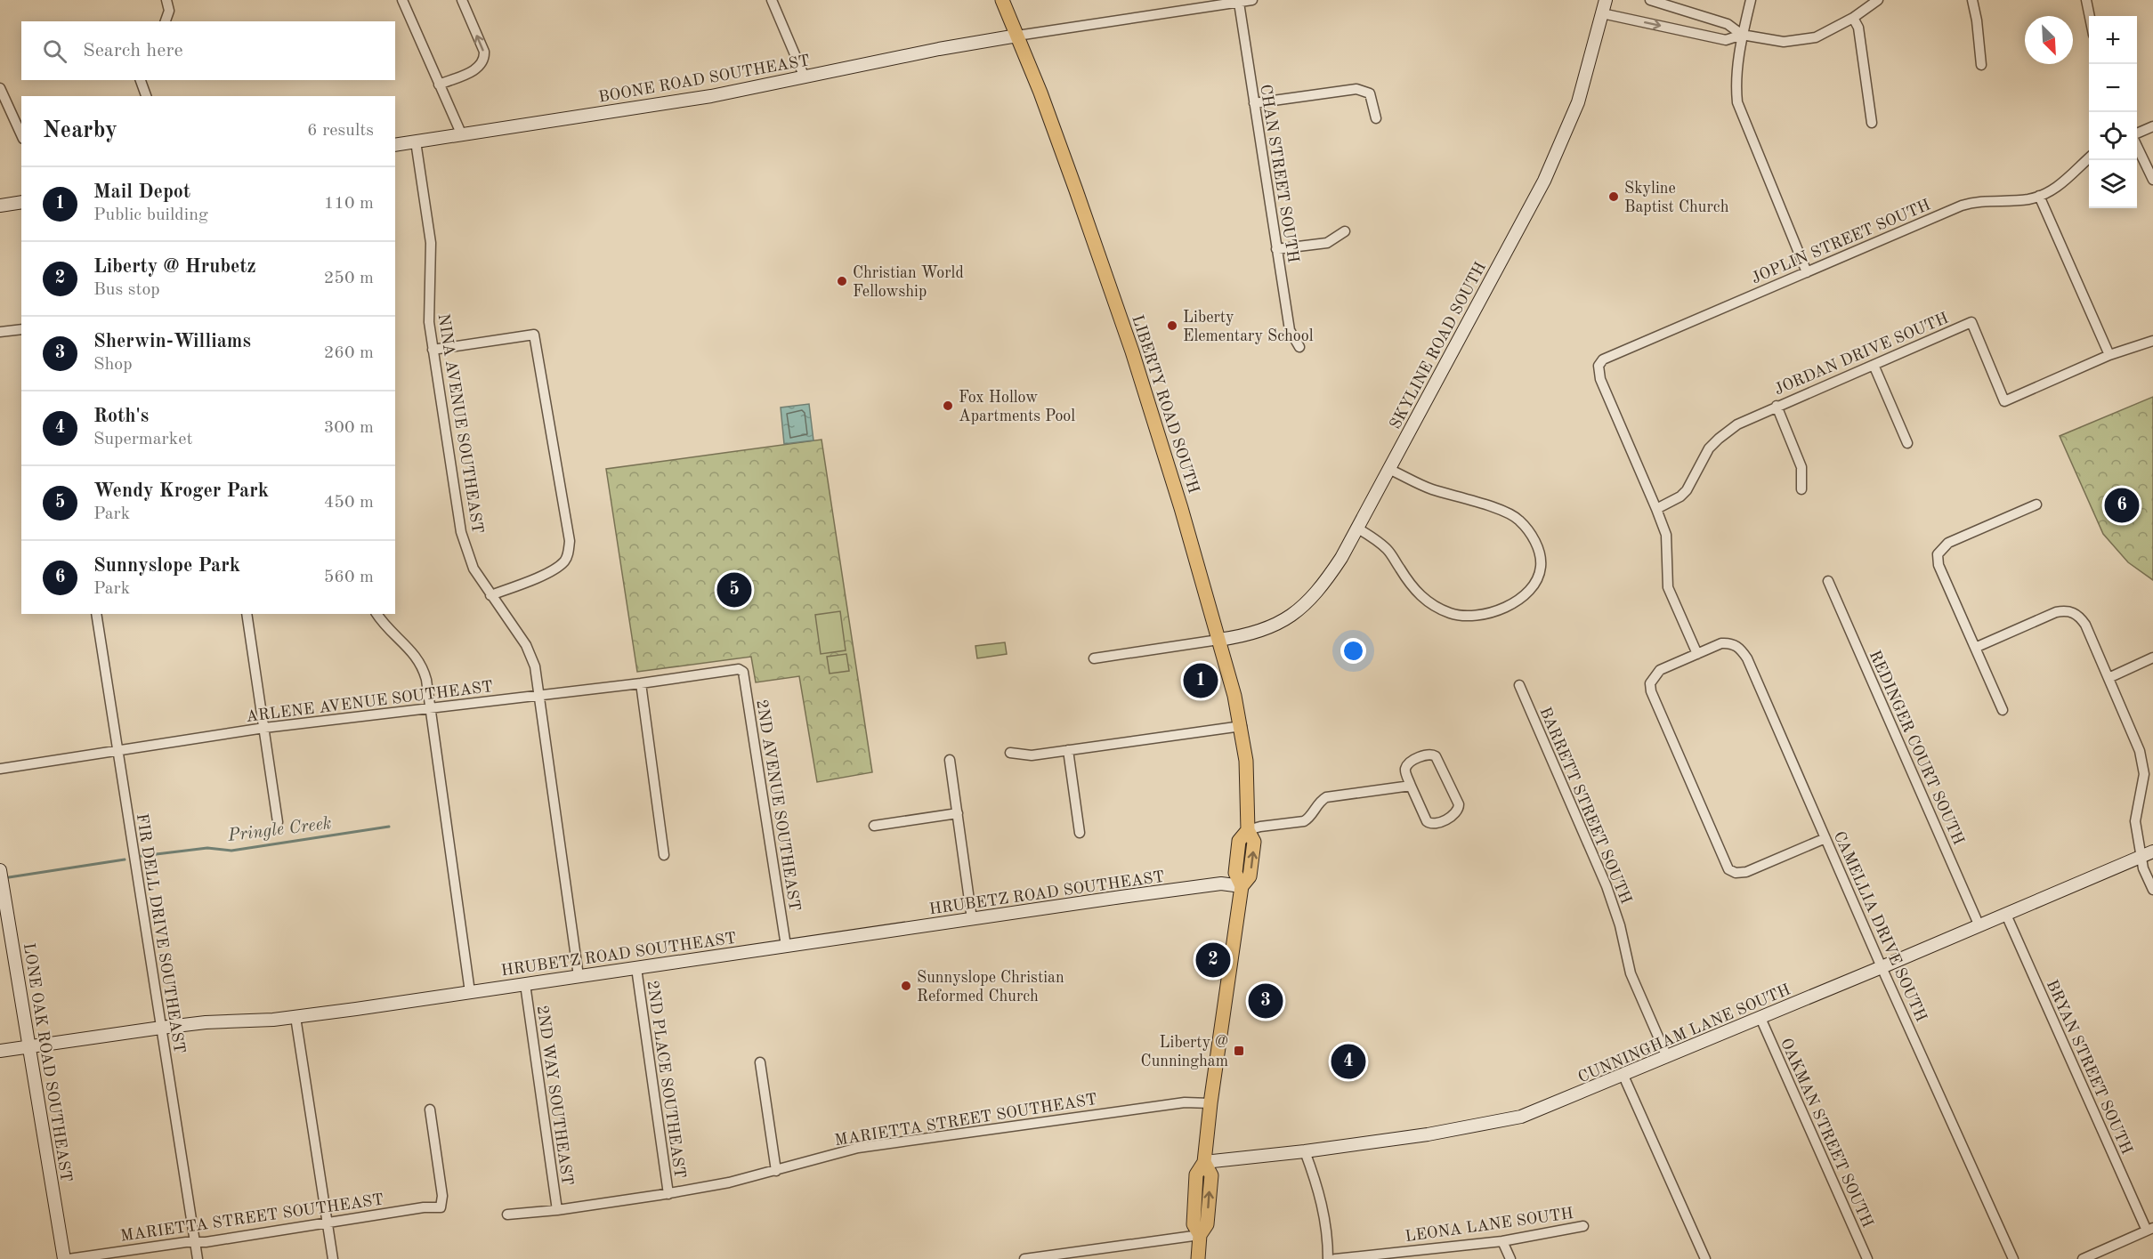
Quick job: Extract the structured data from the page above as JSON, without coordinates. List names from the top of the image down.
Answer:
{
  "streets": {
    "main road": ["LIBERTY ROAD SOUTH"],
    "street": [
      "BOONE ROAD SOUTHEAST",
      "CHAN STREET SOUTH",
      "JOPLIN STREET SOUTH",
      "SKYLINE ROAD SOUTH",
      "JORDAN DRIVE SOUTH",
      "NINA AVENUE SOUTHEAST",
      "ARLENE AVENUE SOUTHEAST",
      "REDINGER COURT SOUTH",
      "2ND AVENUE SOUTHEAST",
      "BARRETT STREET SOUTH",
      "HRUBETZ ROAD SOUTHEAST",
      "CAMELLIA DRIVE SOUTH",
      "FIR DELL DRIVE SOUTHEAST",
      "CUNNINGHAM LANE SOUTH",
      "LONE OAK ROAD SOUTHEAST",
      "BRYAN STREET SOUTH",
      "2ND PLACE SOUTHEAST",
      "2ND WAY SOUTHEAST",
      "MARIETTA STREET SOUTHEAST",
      "OAKMAN STREET SOUTH",
      "LEONA LANE SOUTH"
    ]
  },
  "crossings": [
    ["BOONE ROAD SOUTHEAST", "LIBERTY ROAD SOUTH"],
    ["BOONE ROAD SOUTHEAST", "NINA AVENUE SOUTHEAST"],
    ["JOPLIN STREET SOUTH", "JORDAN DRIVE SOUTH"],
    ["SKYLINE ROAD SOUTH", "LIBERTY ROAD SOUTH"],
    ["LIBERTY ROAD SOUTH", "HRUBETZ ROAD SOUTHEAST"],
    ["LIBERTY ROAD SOUTH", "CUNNINGHAM LANE SOUTH"],
    ["LIBERTY ROAD SOUTH", "MARIETTA STREET SOUTHEAST"],
    ["NINA AVENUE SOUTHEAST", "ARLENE AVENUE SOUTHEAST"],
    ["NINA AVENUE SOUTHEAST", "HRUBETZ ROAD SOUTHEAST"],
    ["ARLENE AVENUE SOUTHEAST", "2ND AVENUE SOUTHEAST"],
    ["ARLENE AVENUE SOUTHEAST", "FIR DELL DRIVE SOUTHEAST"],
    ["REDINGER COURT SOUTH", "CUNNINGHAM LANE SOUTH"],
    ["2ND AVENUE SOUTHEAST", "HRUBETZ ROAD SOUTHEAST"],
    ["BARRETT STREET SOUTH", "CUNNINGHAM LANE SOUTH"],
    ["HRUBETZ ROAD SOUTHEAST", "FIR DELL DRIVE SOUTHEAST"],
    ["HRUBETZ ROAD SOUTHEAST", "LONE OAK ROAD SOUTHEAST"],
    ["HRUBETZ ROAD SOUTHEAST", "2ND PLACE SOUTHEAST"],
    ["HRUBETZ ROAD SOUTHEAST", "2ND WAY SOUTHEAST"],
    ["CAMELLIA DRIVE SOUTH", "CUNNINGHAM LANE SOUTH"],
    ["FIR DELL DRIVE SOUTHEAST", "MARIETTA STREET SOUTHEAST"],
    ["CUNNINGHAM LANE SOUTH", "BRYAN STREET SOUTH"],
    ["CUNNINGHAM LANE SOUTH", "OAKMAN STREET SOUTH"],
    ["2ND PLACE SOUTHEAST", "MARIETTA STREET SOUTHEAST"],
    ["2ND WAY SOUTHEAST", "MARIETTA STREET SOUTHEAST"]
  ],
  "water": ["Pringle Creek"],
  "places": {
    "other": [
      "Skyline Baptist Church",
      "Christian World Fellowship",
      "Liberty Elementary School",
      "Fox Hollow Apartments Pool",
      "Sunnyslope Christian Reformed Church"
    ],
    "transit": ["Liberty @ Cunningham"]
  },
  "north": "bottom right",
  "page": {
    "map_buttons": ["+", "−"],
    "search": "Search here",
    "heading": ["Nearby", "6 results"],
    "list": [
      {
        "mark": "1",
        "name": "Mail Depot",
        "note": "Public building",
        "value": "110 m"
      },
      {
        "mark": "2",
        "name": "Liberty @ Hrubetz",
        "note": "Bus stop",
        "value": "250 m"
      },
      {
        "mark": "3",
        "name": "Sherwin-Williams",
        "note": "Shop",
        "value": "260 m"
      },
      {
        "mark": "4",
        "name": "Roth's",
        "note": "Supermarket",
        "value": "300 m"
      },
      {
        "mark": "5",
        "name": "Wendy Kroger Park",
        "note": "Park",
        "value": "450 m"
      },
      {
        "mark": "6",
        "name": "Sunnyslope Park",
        "note": "Park",
        "value": "560 m"
      }
    ],
    "pins": [
      "6",
      "5",
      "1",
      "2",
      "3",
      "4"
    ]
  }
}
